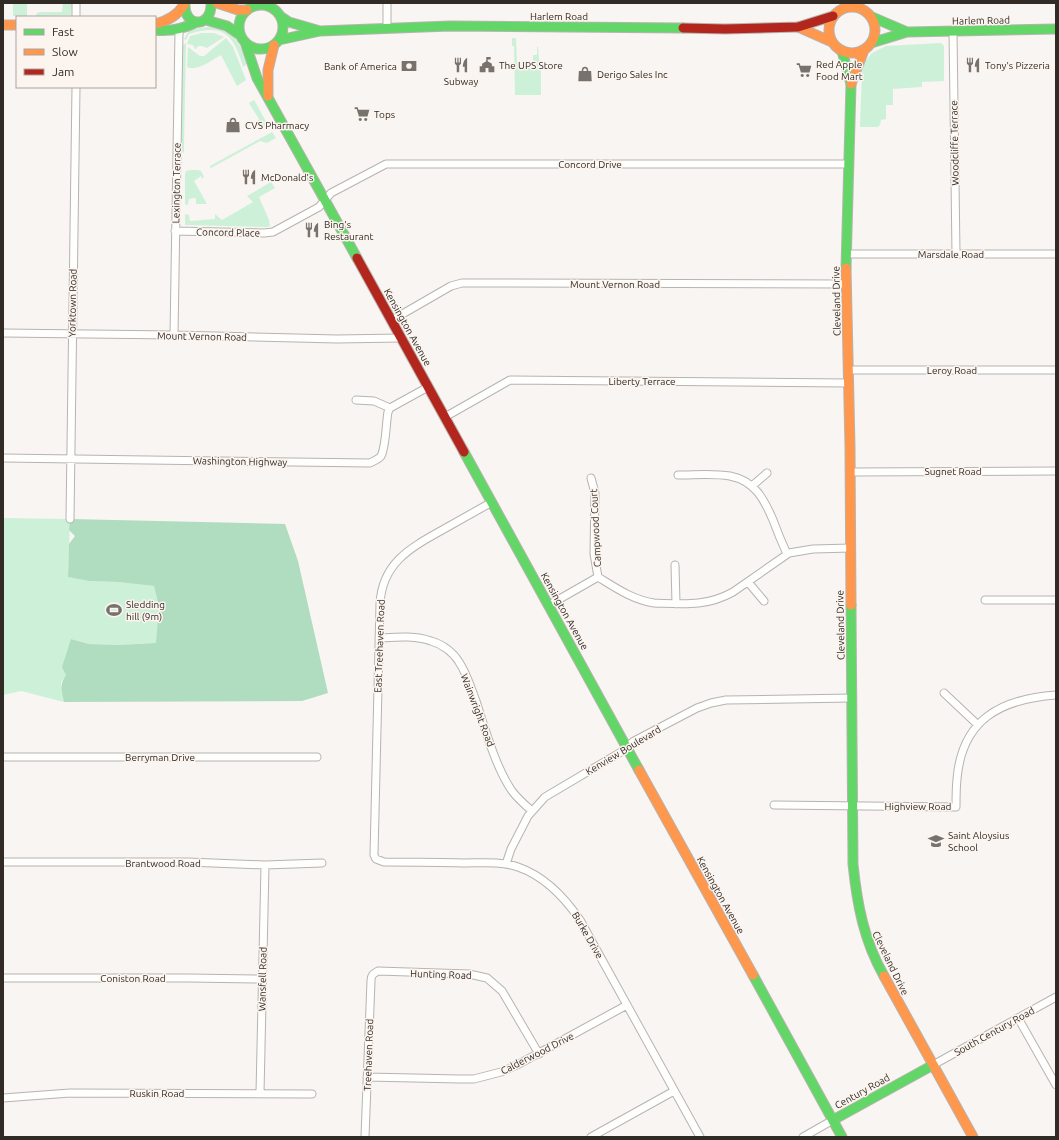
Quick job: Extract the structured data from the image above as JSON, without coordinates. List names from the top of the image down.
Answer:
{
  "streets": {
    "street": [
      "Harlem Road",
      "Woodcliffe Terrace",
      "Concord Drive",
      "Lexington Terrace",
      "Concord Place",
      "Marsdale Road",
      "Mount Vernon Road",
      "Cleveland Drive",
      "Yorktown Road",
      "Kensington Avenue",
      "Leroy Road",
      "Liberty Terrace",
      "Washington Highway",
      "Sugnet Road",
      "Campwood Court",
      "East Treehaven Road",
      "Wainwright Road",
      "Kenview Boulevard",
      "Berryman Drive",
      "Highview Road",
      "Brantwood Road",
      "Burke Drive",
      "Hunting Road",
      "Coniston Road",
      "Wansfell Road",
      "South Century Road",
      "Calderwood Drive",
      "Treehaven Road",
      "Century Road",
      "Ruskin Road"
    ]
  },
  "crossings": [
    ["Harlem Road", "Woodcliffe Terrace"],
    ["Harlem Road", "Cleveland Drive"],
    ["Harlem Road", "Kensington Avenue"],
    ["Woodcliffe Terrace", "Marsdale Road"],
    ["Concord Drive", "Concord Place"],
    ["Concord Drive", "Cleveland Drive"],
    ["Lexington Terrace", "Concord Place"],
    ["Lexington Terrace", "Mount Vernon Road"],
    ["Concord Place", "Kensington Avenue"],
    ["Marsdale Road", "Cleveland Drive"],
    ["Mount Vernon Road", "Cleveland Drive"],
    ["Mount Vernon Road", "Yorktown Road"],
    ["Mount Vernon Road", "Kensington Avenue"],
    ["Cleveland Drive", "Leroy Road"],
    ["Cleveland Drive", "Liberty Terrace"],
    ["Cleveland Drive", "Sugnet Road"],
    ["Cleveland Drive", "Kenview Boulevard"],
    ["Cleveland Drive", "Highview Road"],
    ["Cleveland Drive", "South Century Road"],
    ["Cleveland Drive", "Century Road"],
    ["Yorktown Road", "Washington Highway"],
    ["Kensington Avenue", "Liberty Terrace"],
    ["Kensington Avenue", "East Treehaven Road"],
    ["Kensington Avenue", "Kenview Boulevard"],
    ["Kensington Avenue", "Century Road"],
    ["East Treehaven Road", "Wainwright Road"],
    ["East Treehaven Road", "Burke Drive"],
    ["Wainwright Road", "Kenview Boulevard"],
    ["Kenview Boulevard", "Burke Drive"],
    ["Brantwood Road", "Wansfell Road"],
    ["Burke Drive", "Calderwood Drive"],
    ["Hunting Road", "Calderwood Drive"],
    ["Hunting Road", "Treehaven Road"],
    ["Coniston Road", "Wansfell Road"],
    ["Wansfell Road", "Ruskin Road"],
    ["South Century Road", "Century Road"],
    ["Calderwood Drive", "Treehaven Road"]
  ],
  "places": {
    "restaurant": [
      "Subway",
      "Tony's Pizzeria",
      "McDonald's",
      "Bing's Restaurant"
    ],
    "public building": ["The UPS Store"],
    "bank": ["Bank of America"],
    "supermarket": ["Red Apple Food Mart", "Tops"],
    "shop": ["Derigo Sales Inc", "CVS Pharmacy"],
    "sports": ["Sledding hill (9m)"],
    "school or university": ["Saint Aloysius School"]
  },
  "legend": ["Fast", "Slow", "Jam"]
}
